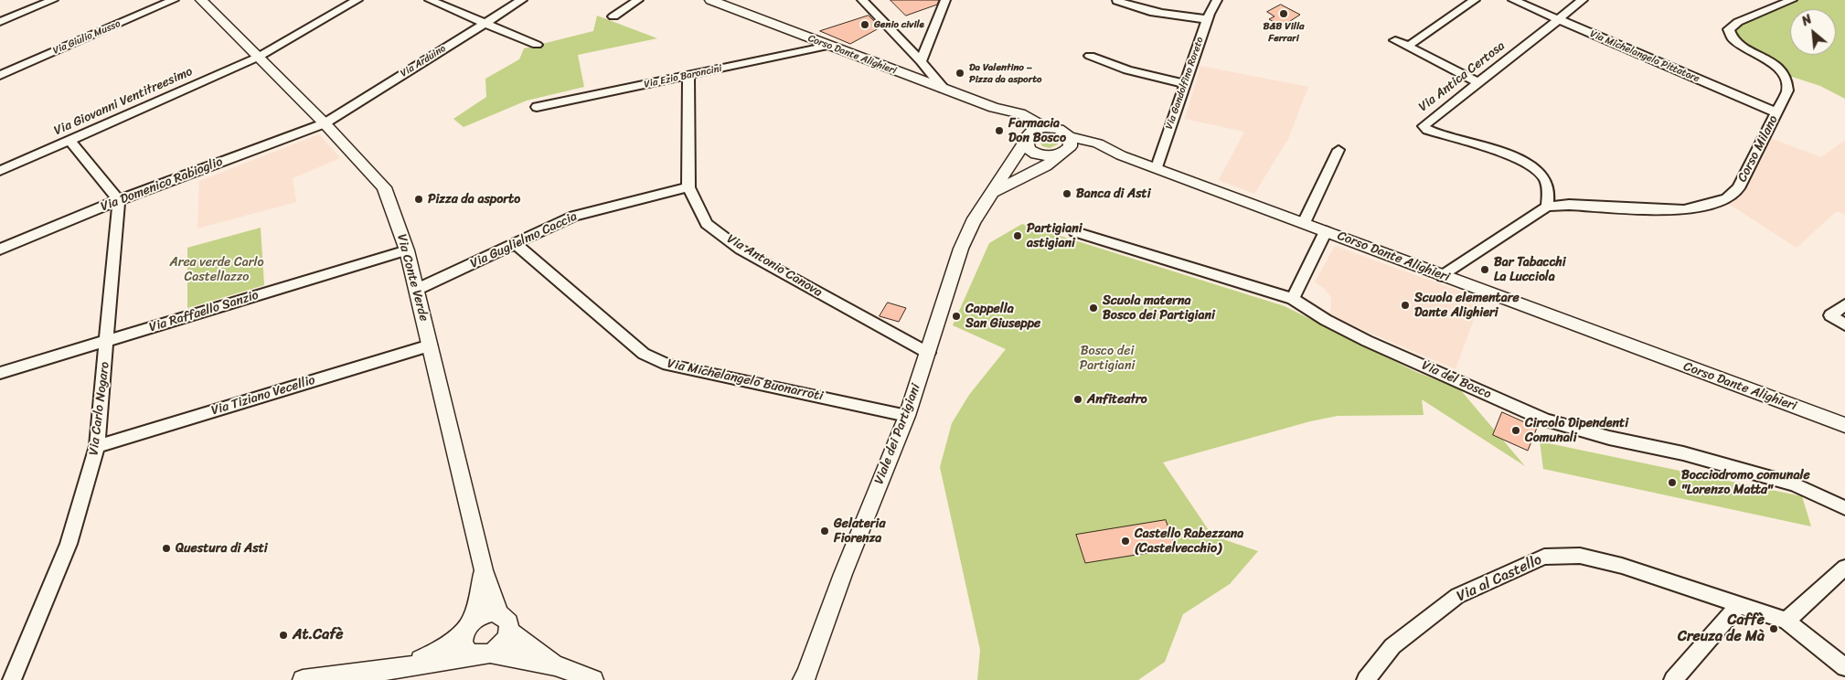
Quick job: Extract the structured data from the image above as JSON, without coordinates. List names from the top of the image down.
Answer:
{
  "streets": {
    "street": [
      "Via Giulio Musso",
      "Corso Dante Alighieri",
      "Via Michelangelo Pittatore",
      "Via Arduino",
      "Via Ezio Baroncini",
      "Via Antica Certosa",
      "Via Gandolfino Roreto",
      "Via Giovanni Ventitreesimo",
      "Corso Milano",
      "Via Domenico Rabioglio",
      "Via Guglielmo Caccia",
      "Via Antonio Canova",
      "Via Conte Verde",
      "Via Raffaello Sanzio",
      "Via Michelangelo Buonarroti",
      "Via del Bosco",
      "Via Tiziano Vecellio",
      "Via Carlo Nogaro",
      "Viale dei Partigiani",
      "Via al Castello"
    ]
  },
  "crossings": [
    ["Corso Dante Alighieri", "Via Ezio Baroncini"],
    ["Corso Dante Alighieri", "Via Gandolfino Roreto"],
    ["Corso Dante Alighieri", "Corso Milano"],
    ["Corso Dante Alighieri", "Viale dei Partigiani"],
    ["Via Michelangelo Pittatore", "Via Antica Certosa"],
    ["Via Michelangelo Pittatore", "Corso Milano"],
    ["Via Arduino", "Via Domenico Rabioglio"],
    ["Via Arduino", "Via Conte Verde"],
    ["Via Ezio Baroncini", "Via Antonio Canova"],
    ["Via Antica Certosa", "Corso Milano"],
    ["Via Giovanni Ventitreesimo", "Via Conte Verde"],
    ["Via Domenico Rabioglio", "Via Conte Verde"],
    ["Via Domenico Rabioglio", "Via Carlo Nogaro"],
    ["Via Guglielmo Caccia", "Via Antonio Canova"],
    ["Via Guglielmo Caccia", "Via Conte Verde"],
    ["Via Guglielmo Caccia", "Via Michelangelo Buonarroti"],
    ["Via Antonio Canova", "Viale dei Partigiani"],
    ["Via Conte Verde", "Via Raffaello Sanzio"],
    ["Via Conte Verde", "Via Tiziano Vecellio"],
    ["Via Raffaello Sanzio", "Via Carlo Nogaro"],
    ["Via Michelangelo Buonarroti", "Viale dei Partigiani"],
    ["Via Tiziano Vecellio", "Via Carlo Nogaro"]
  ],
  "parks": ["Area verde Carlo Castellazzo", "Bosco dei Partigiani"],
  "places": [
    "B&B Villa Ferrari",
    "Genio civile",
    "Da Valentino – Pizza da asporto",
    "Farmacia Don Bosco",
    "Banca di Asti",
    "Pizza da asporto",
    "Partigiani astigiani",
    "Bar Tabacchi La Lucciola",
    "Scuola elementare Dante Alighieri",
    "Scuola materna Bosco dei Partigiani",
    "Cappella San Giuseppe",
    "Anfiteatro",
    "Circolo Dipendenti Comunali",
    "Bocciodromo comunale \"Lorenzo Matta\"",
    "Gelateria Fiorenza",
    "Castello Rabezzana (Castelvecchio)",
    "Questura di Asti",
    "Caffè Creuza de Mà",
    "At.Cafè"
  ],
  "north": "top left"
}
